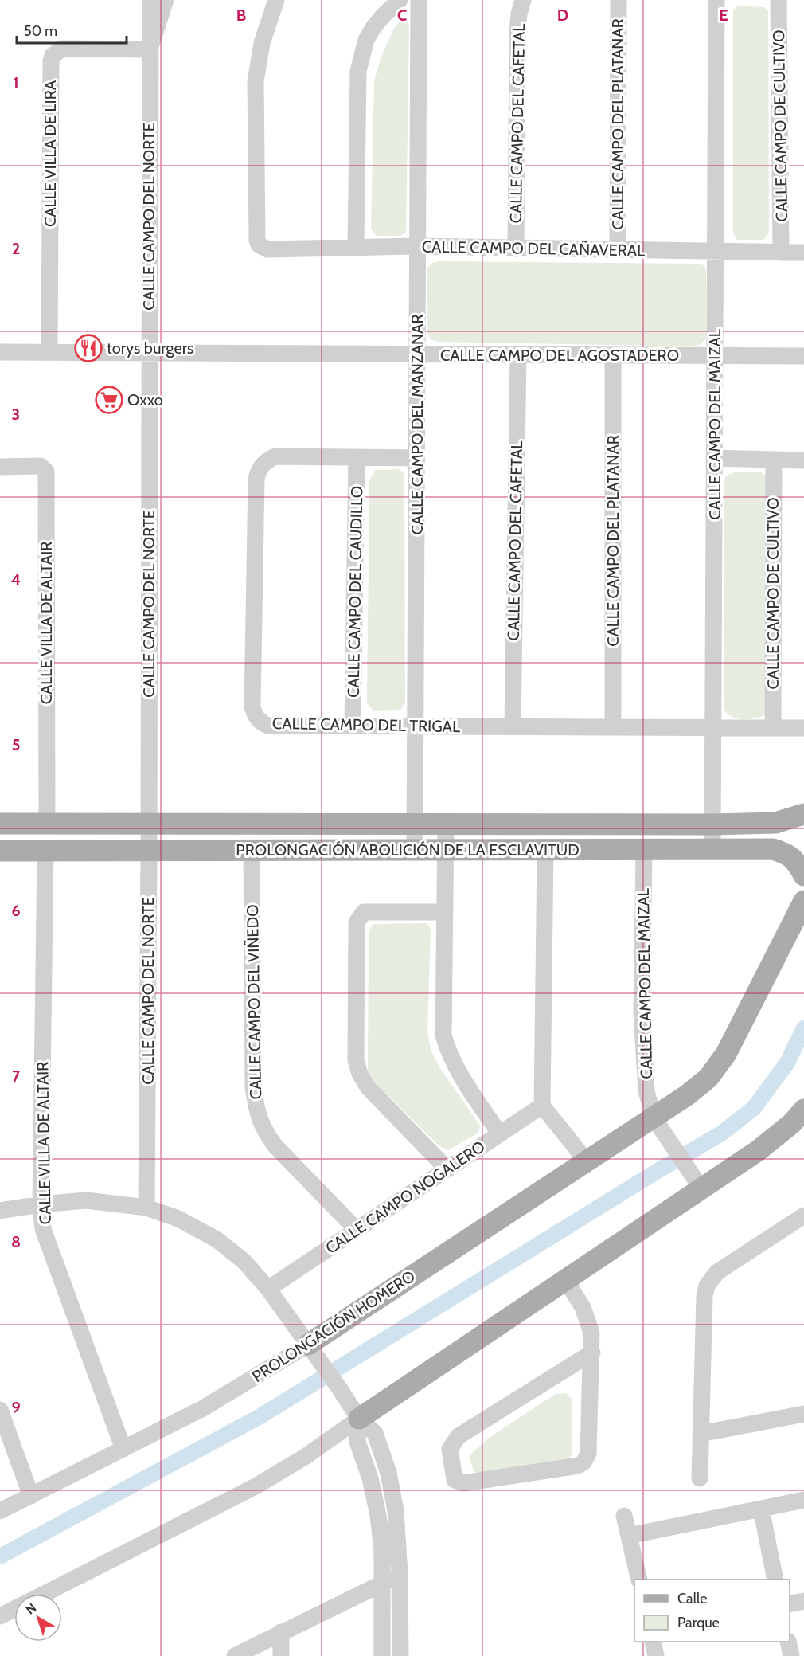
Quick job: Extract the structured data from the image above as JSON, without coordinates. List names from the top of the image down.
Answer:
{
  "streets": {
    "main road": ["PROLONGACIÓN ABOLICIÓN DE LA ESCLAVITUD", "PROLONGACIÓN HOMERO"],
    "street": [
      "CALLE CAMPO DEL CAFETAL",
      "CALLE CAMPO DEL PLATANAR",
      "CALLE CAMPO DE CULTIVO",
      "CALLE VILLA DE LIRA",
      "CALLE CAMPO DEL NORTE",
      "CALLE CAMPO DEL CAÑAVERAL",
      "CALLE CAMPO DEL AGOSTADERO",
      "CALLE CAMPO DEL MANZANAR",
      "CALLE CAMPO DEL MAIZAL",
      "CALLE CAMPO DEL CAUDILLO",
      "CALLE VILLA DE ALTAIR",
      "CALLE CAMPO DEL TRIGAL",
      "CALLE CAMPO DEL VIÑEDO",
      "CALLE CAMPO NOGALERO"
    ]
  },
  "crossings": [
    ["CALLE CAMPO DEL CAFETAL", "CALLE CAMPO DEL CAÑAVERAL"],
    ["CALLE CAMPO DEL CAFETAL", "CALLE CAMPO DEL AGOSTADERO"],
    ["CALLE CAMPO DEL CAFETAL", "CALLE CAMPO DEL TRIGAL"],
    ["CALLE CAMPO DEL PLATANAR", "CALLE CAMPO DEL CAÑAVERAL"],
    ["CALLE CAMPO DEL PLATANAR", "CALLE CAMPO DEL AGOSTADERO"],
    ["CALLE CAMPO DEL PLATANAR", "CALLE CAMPO DEL TRIGAL"],
    ["CALLE CAMPO DE CULTIVO", "CALLE CAMPO DEL CAÑAVERAL"],
    ["CALLE CAMPO DE CULTIVO", "CALLE CAMPO DEL TRIGAL"],
    ["CALLE VILLA DE LIRA", "CALLE CAMPO DEL NORTE"],
    ["CALLE VILLA DE LIRA", "CALLE CAMPO DEL AGOSTADERO"],
    ["CALLE CAMPO DEL NORTE", "CALLE CAMPO DEL AGOSTADERO"],
    ["CALLE CAMPO DEL NORTE", "PROLONGACIÓN ABOLICIÓN DE LA ESCLAVITUD"],
    ["CALLE CAMPO DEL CAÑAVERAL", "CALLE CAMPO DEL MANZANAR"],
    ["CALLE CAMPO DEL CAÑAVERAL", "CALLE CAMPO DEL MAIZAL"],
    ["CALLE CAMPO DEL AGOSTADERO", "CALLE CAMPO DEL MANZANAR"],
    ["CALLE CAMPO DEL AGOSTADERO", "CALLE CAMPO DEL MAIZAL"],
    ["CALLE CAMPO DEL MANZANAR", "CALLE CAMPO DEL TRIGAL"],
    ["CALLE CAMPO DEL MANZANAR", "PROLONGACIÓN ABOLICIÓN DE LA ESCLAVITUD"],
    ["CALLE CAMPO DEL MAIZAL", "CALLE CAMPO DEL TRIGAL"],
    ["CALLE CAMPO DEL MAIZAL", "PROLONGACIÓN ABOLICIÓN DE LA ESCLAVITUD"],
    ["CALLE CAMPO DEL MAIZAL", "PROLONGACIÓN HOMERO"],
    ["CALLE CAMPO DEL CAUDILLO", "CALLE CAMPO DEL TRIGAL"],
    ["CALLE VILLA DE ALTAIR", "PROLONGACIÓN ABOLICIÓN DE LA ESCLAVITUD"],
    ["CALLE VILLA DE ALTAIR", "PROLONGACIÓN HOMERO"],
    ["PROLONGACIÓN ABOLICIÓN DE LA ESCLAVITUD", "CALLE CAMPO DEL VIÑEDO"],
    ["CALLE CAMPO DEL VIÑEDO", "CALLE CAMPO NOGALERO"]
  ],
  "places": {
    "restaurant": ["torys burgers"],
    "supermarket": ["Oxxo"]
  },
  "legend": ["Calle", "Parque"],
  "scale_bar": "50 m",
  "north": "top left",
  "grid": {
    "columns": [
      "B",
      "C",
      "D",
      "E"
    ],
    "rows": [
      "1",
      "2",
      "3",
      "4",
      "5",
      "6",
      "7",
      "8",
      "9"
    ]
  }
}
